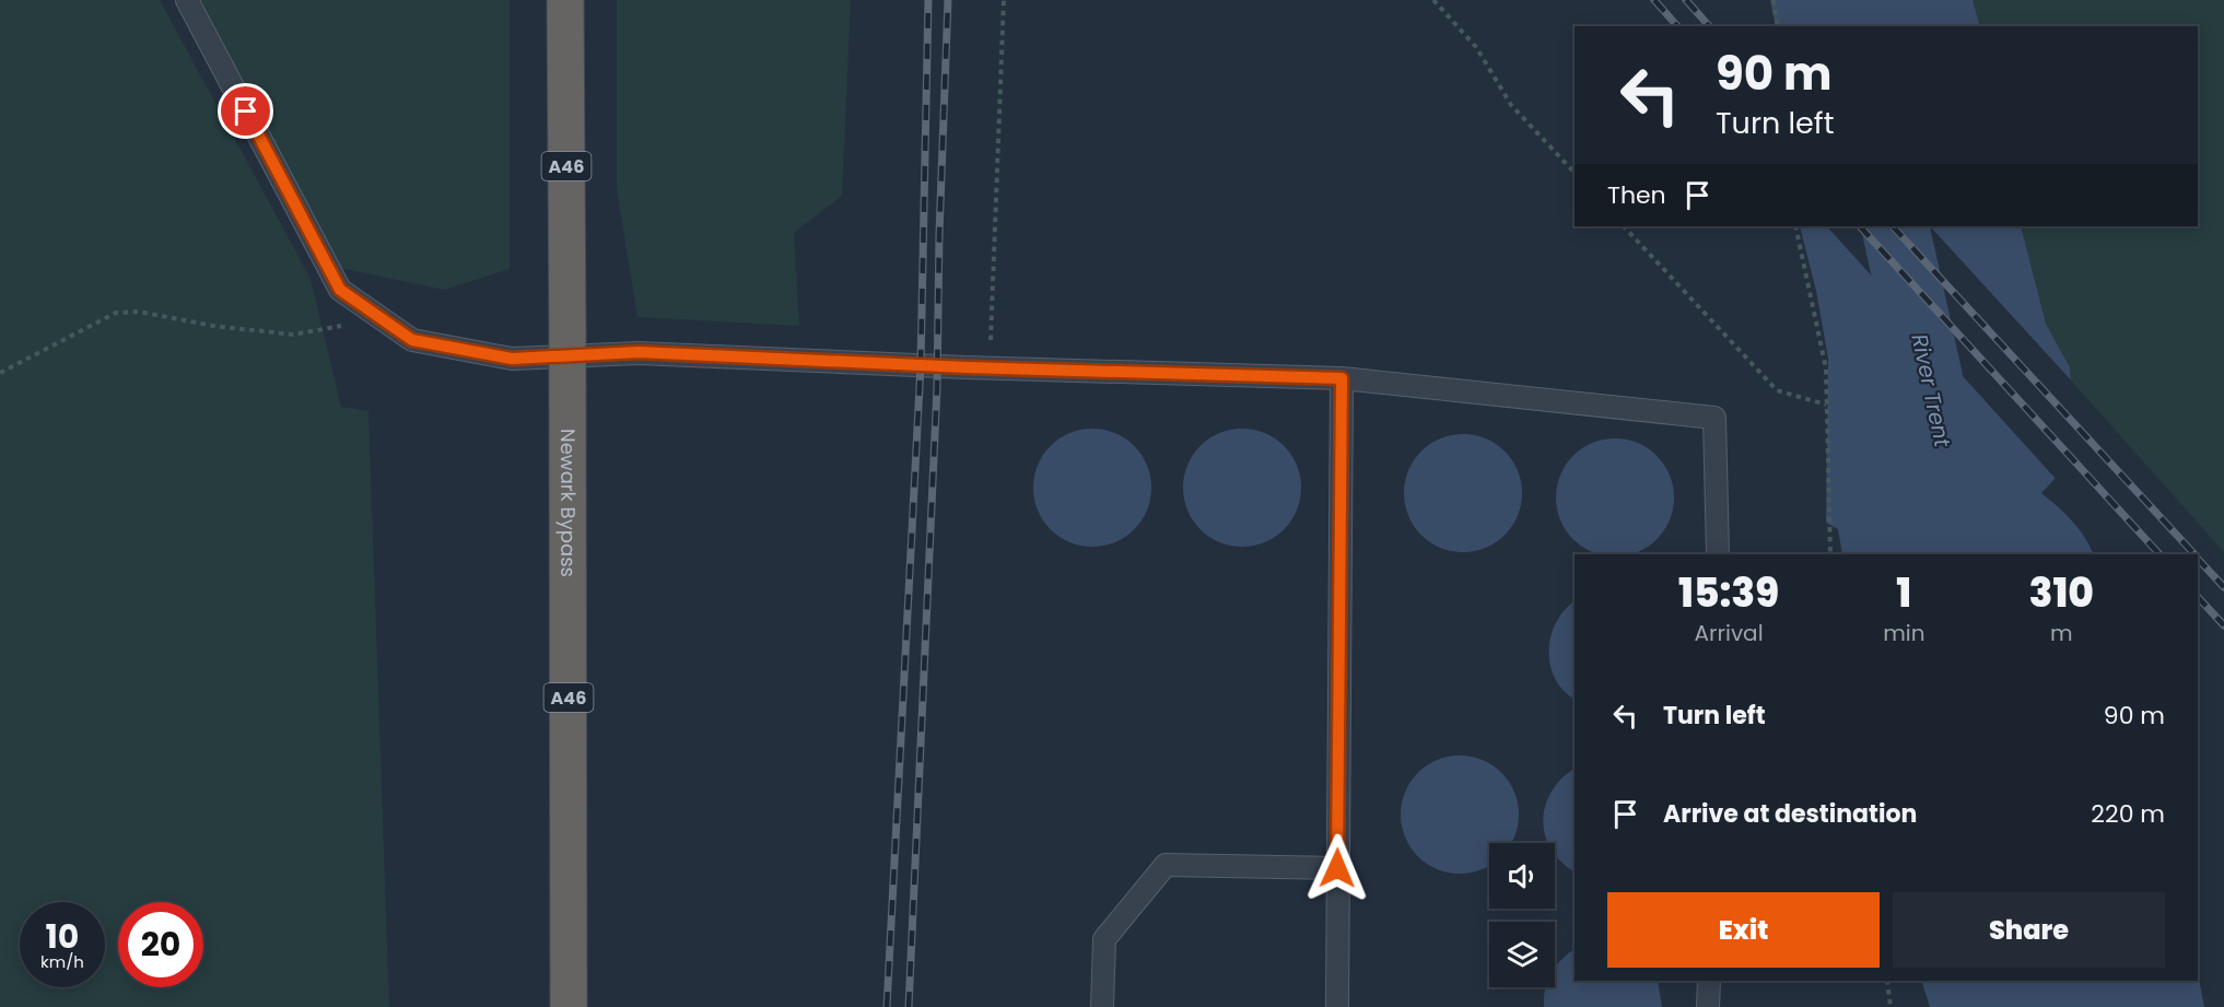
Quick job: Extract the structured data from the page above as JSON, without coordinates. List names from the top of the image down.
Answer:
{
  "streets": {
    "highway": ["A46", "Newark Bypass"]
  },
  "water": ["River Trent"],
  "page": {
    "turn": ["90 m", "Turn left"],
    "then": "Then",
    "eta": [
      "15:39",
      "Arrival",
      "1",
      "min",
      "310",
      "m"
    ],
    "list": [
      {
        "name": "Turn left",
        "value": "90 m"
      },
      {
        "name": "Arrive at destination",
        "value": "220 m"
      }
    ],
    "buttons": ["Exit", "Share"],
    "speed": "10 km/h",
    "limit": "20"
  }
}
